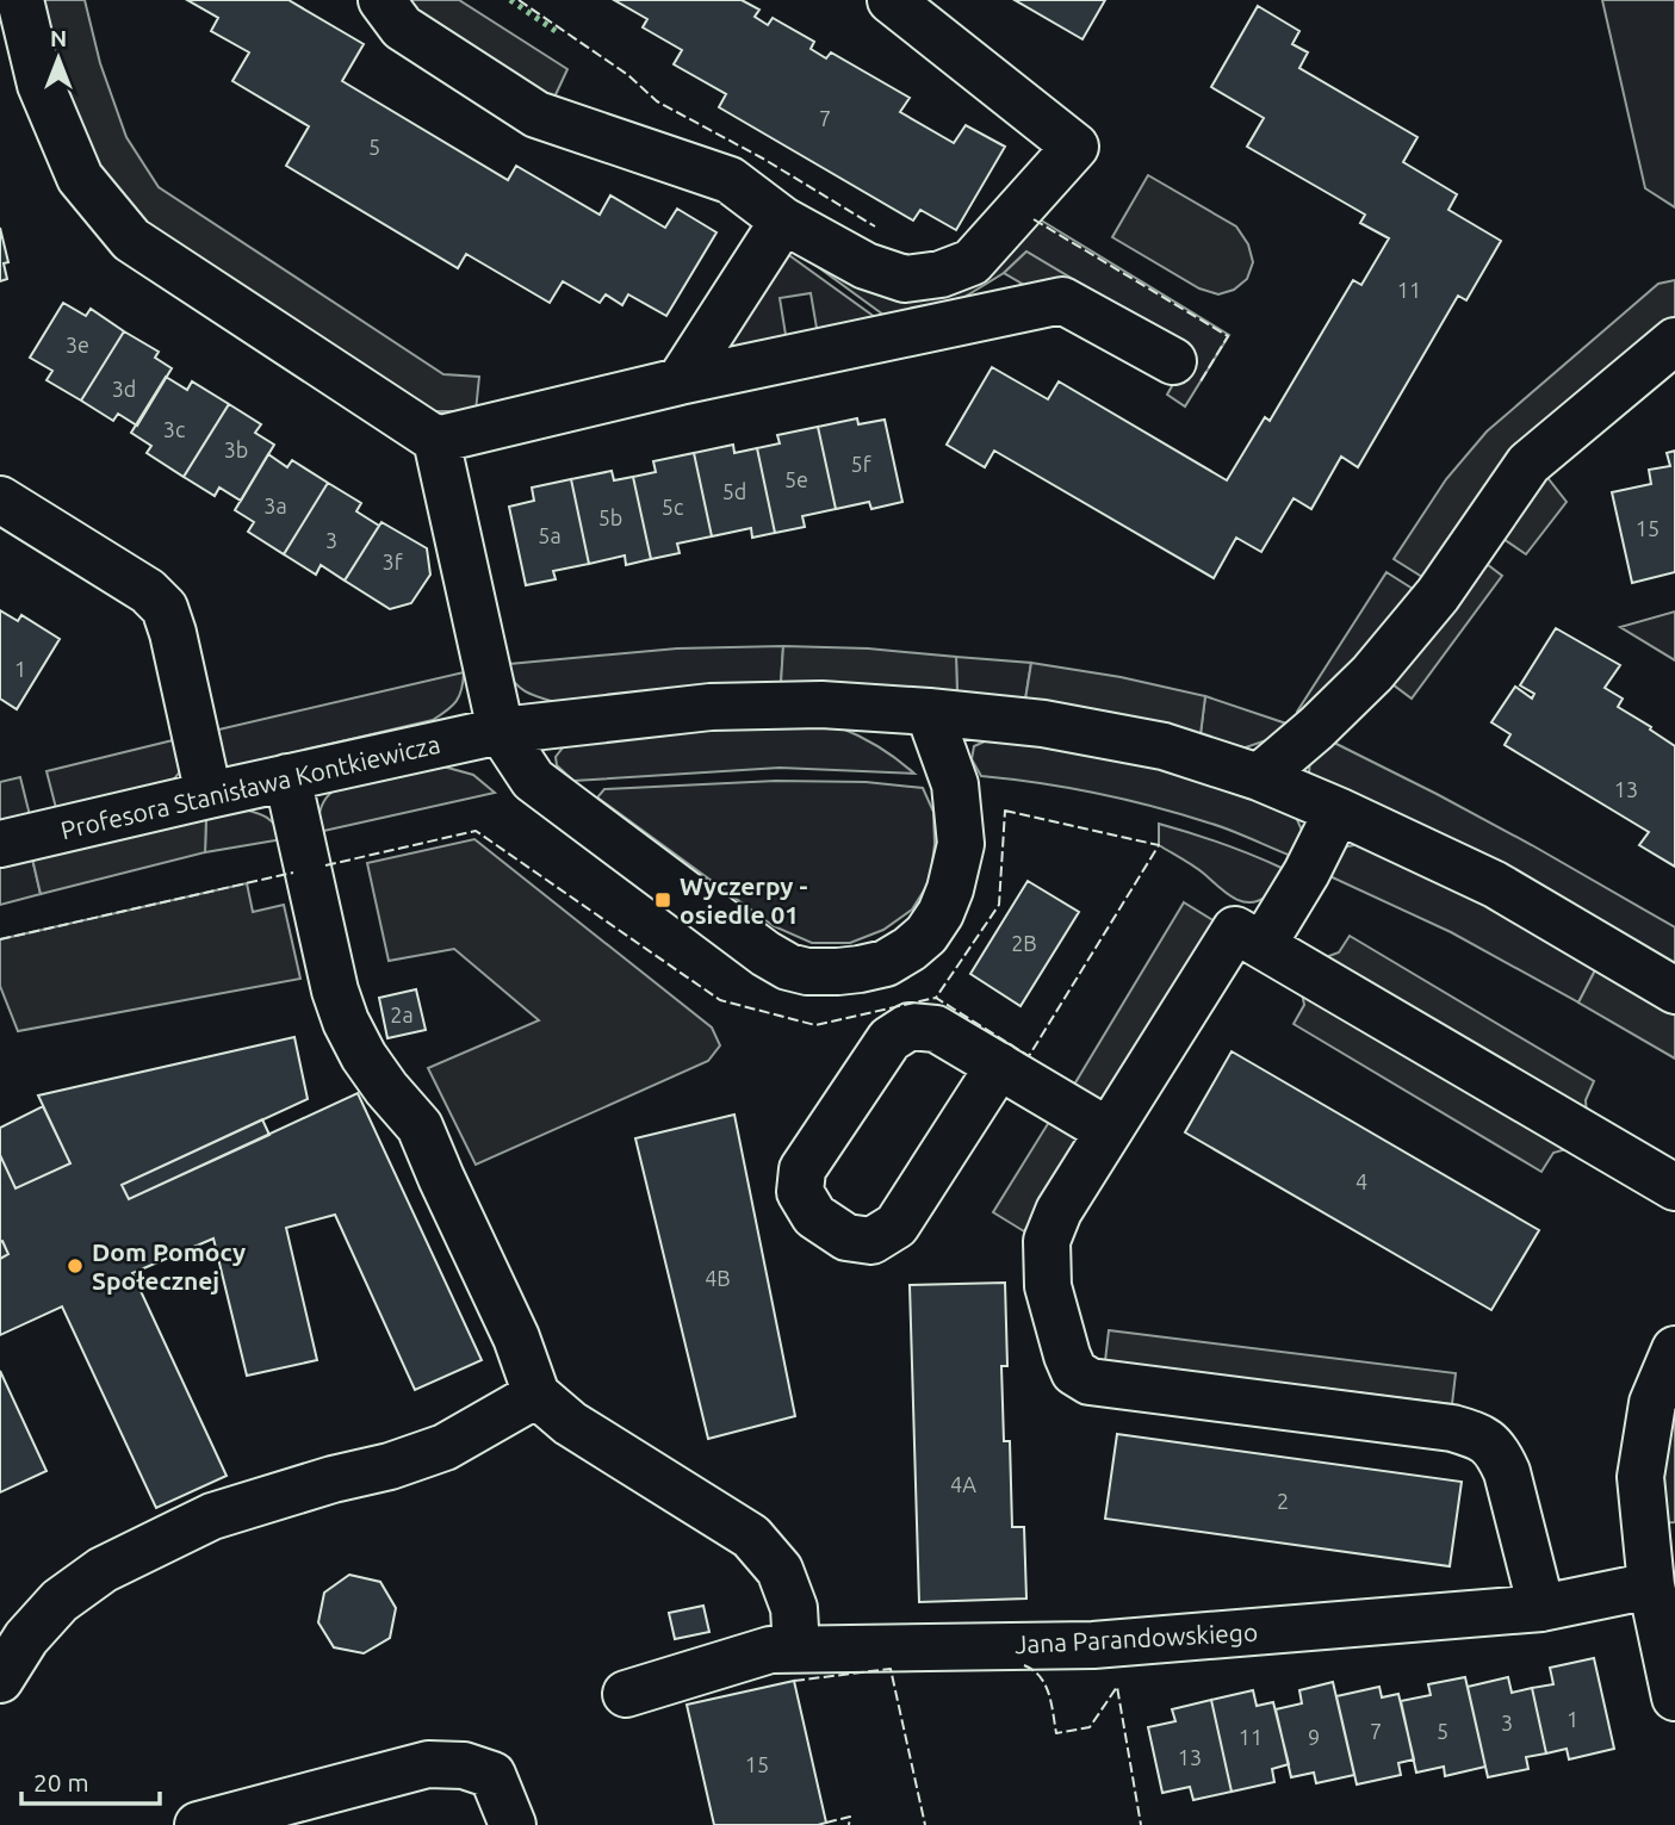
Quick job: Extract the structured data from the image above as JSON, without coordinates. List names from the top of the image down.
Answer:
{
  "streets": {
    "street": ["Profesora Stanisława Kontkiewicza", "Jana Parandowskiego"]
  },
  "places": {
    "transit": ["Wyczerpy - osiedle 01"],
    "other": ["Dom Pomocy Społecznej"]
  },
  "house_numbers": [
    "7",
    "5",
    "11",
    "3e",
    "3d",
    "3c",
    "3b",
    "5f",
    "5e",
    "5d",
    "3a",
    "5c",
    "5b",
    "15",
    "5a",
    "3",
    "3f",
    "1",
    "13",
    "2B",
    "2a",
    "4",
    "4B",
    "4A",
    "2",
    "1",
    "3",
    "7",
    "5",
    "11",
    "9",
    "13",
    "15"
  ],
  "scale_bar": "20 m",
  "north": "top"
}
